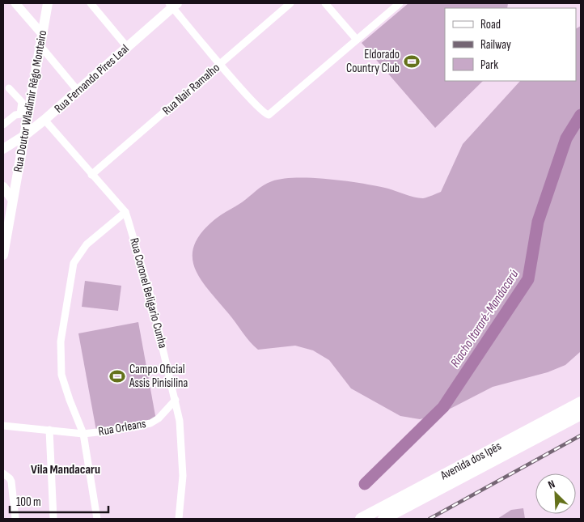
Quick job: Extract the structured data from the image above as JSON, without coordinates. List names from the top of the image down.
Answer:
{
  "streets": {
    "main road": ["Rua Fernando Pires Leal", "Rua Doutor Wladimir Rêgo Monteiro", "Avenida dos Ipês"],
    "street": ["Rua Nair Ramalho", "Rua Coronel Beligario Cunha", "Rua Orleans"]
  },
  "crossings": [
    ["Rua Fernando Pires Leal", "Rua Doutor Wladimir Rêgo Monteiro"],
    ["Rua Coronel Beligario Cunha", "Rua Orleans"]
  ],
  "districts": ["Vila Mandacaru"],
  "water": ["Riacho Itararé-Mandacarú"],
  "places": {
    "sports": ["Eldorado Country Club", "Campo Oficial Assis Pinisilina"]
  },
  "legend": ["Road", "Railway", "Park"],
  "scale_bar": "100 m",
  "north": "top left"
}
